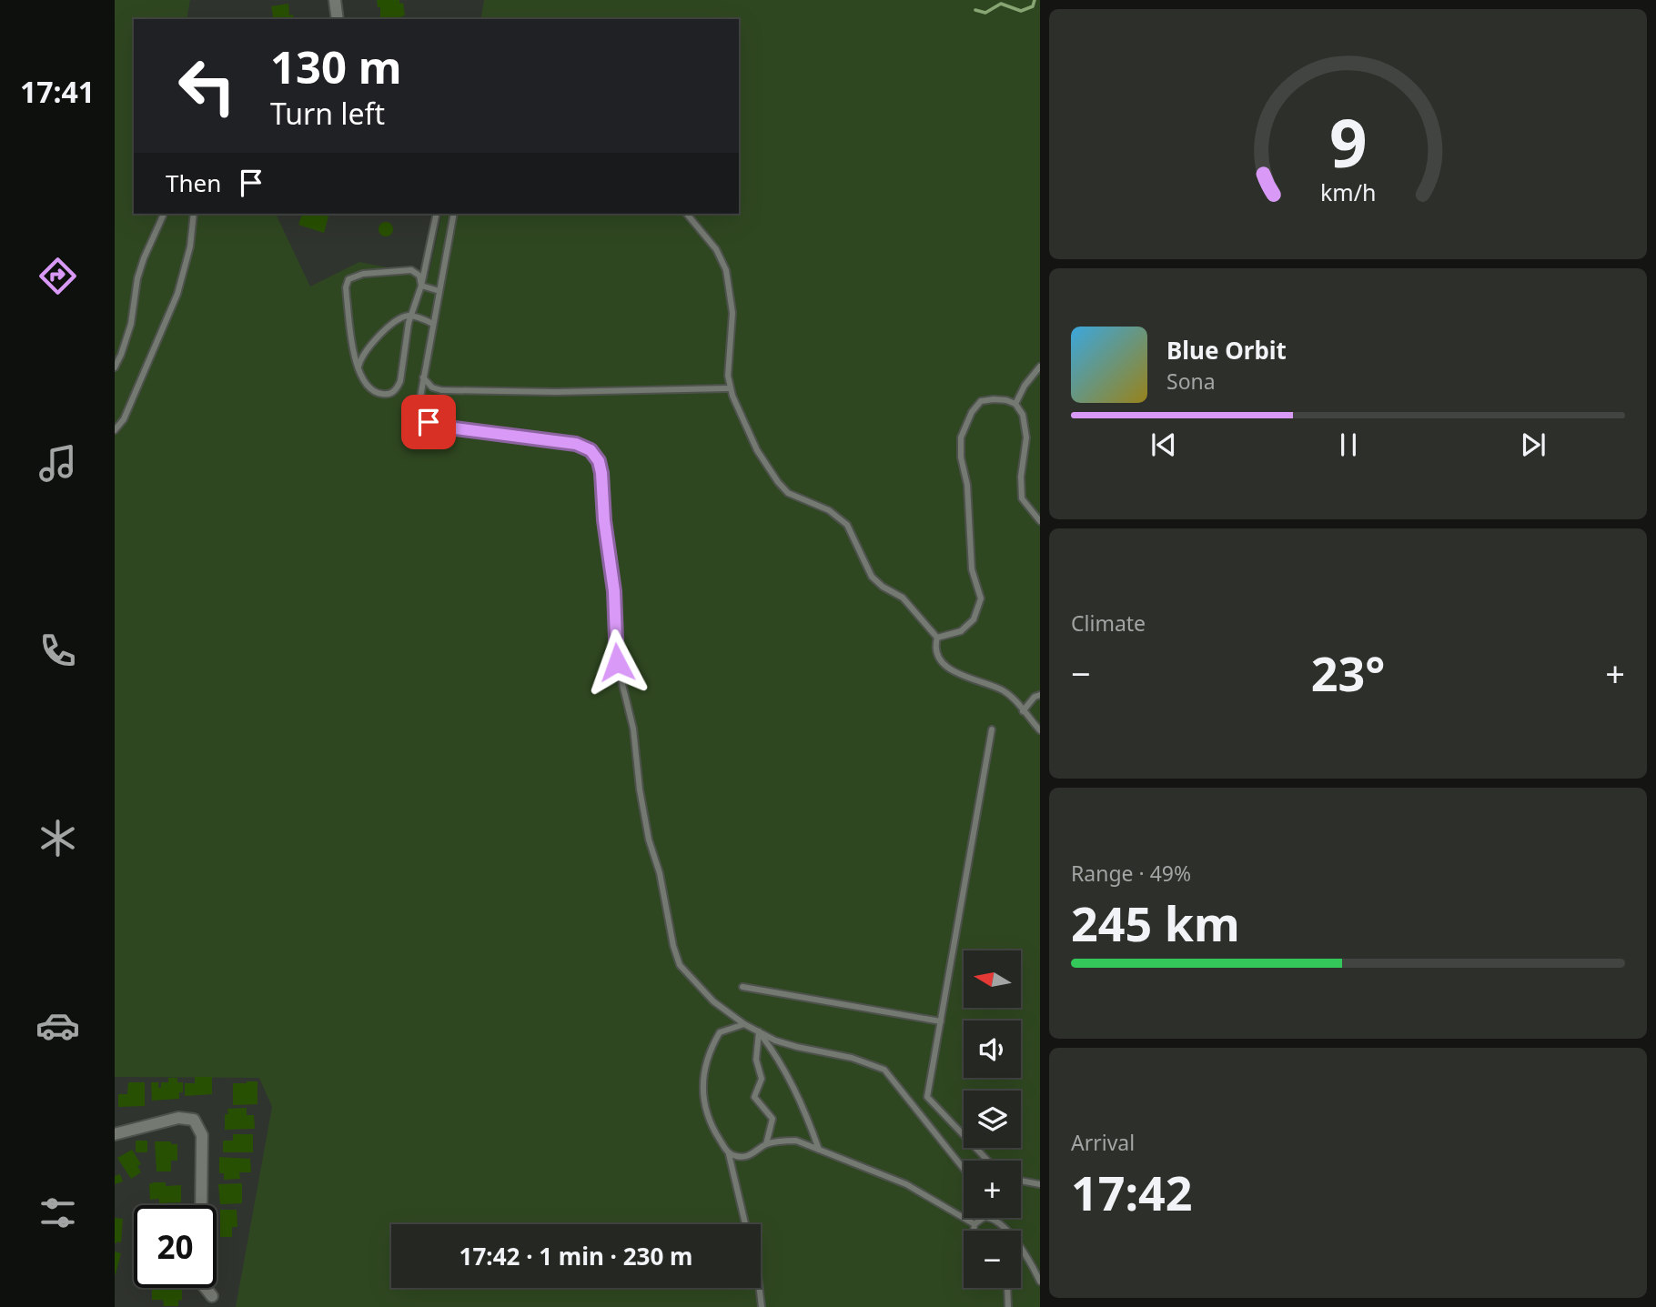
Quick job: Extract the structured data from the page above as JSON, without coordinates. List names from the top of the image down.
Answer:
{
  "north": "left",
  "page": {
    "tabs": "17:41",
    "turn": ["130 m", "Turn left"],
    "then": "Then",
    "song": ["Blue Orbit", "Sona"],
    "tile": [
      "Climate",
      ["Range · 49%", "245 km"],
      ["Arrival", "17:42"]
    ],
    "heat": ["−", "23°", "+"],
    "map_buttons": ["+", "−"],
    "limit": "20",
    "trip": "17:42 · 1 min · 230 m",
    "gauge": ["9", "km/h"]
  }
}
